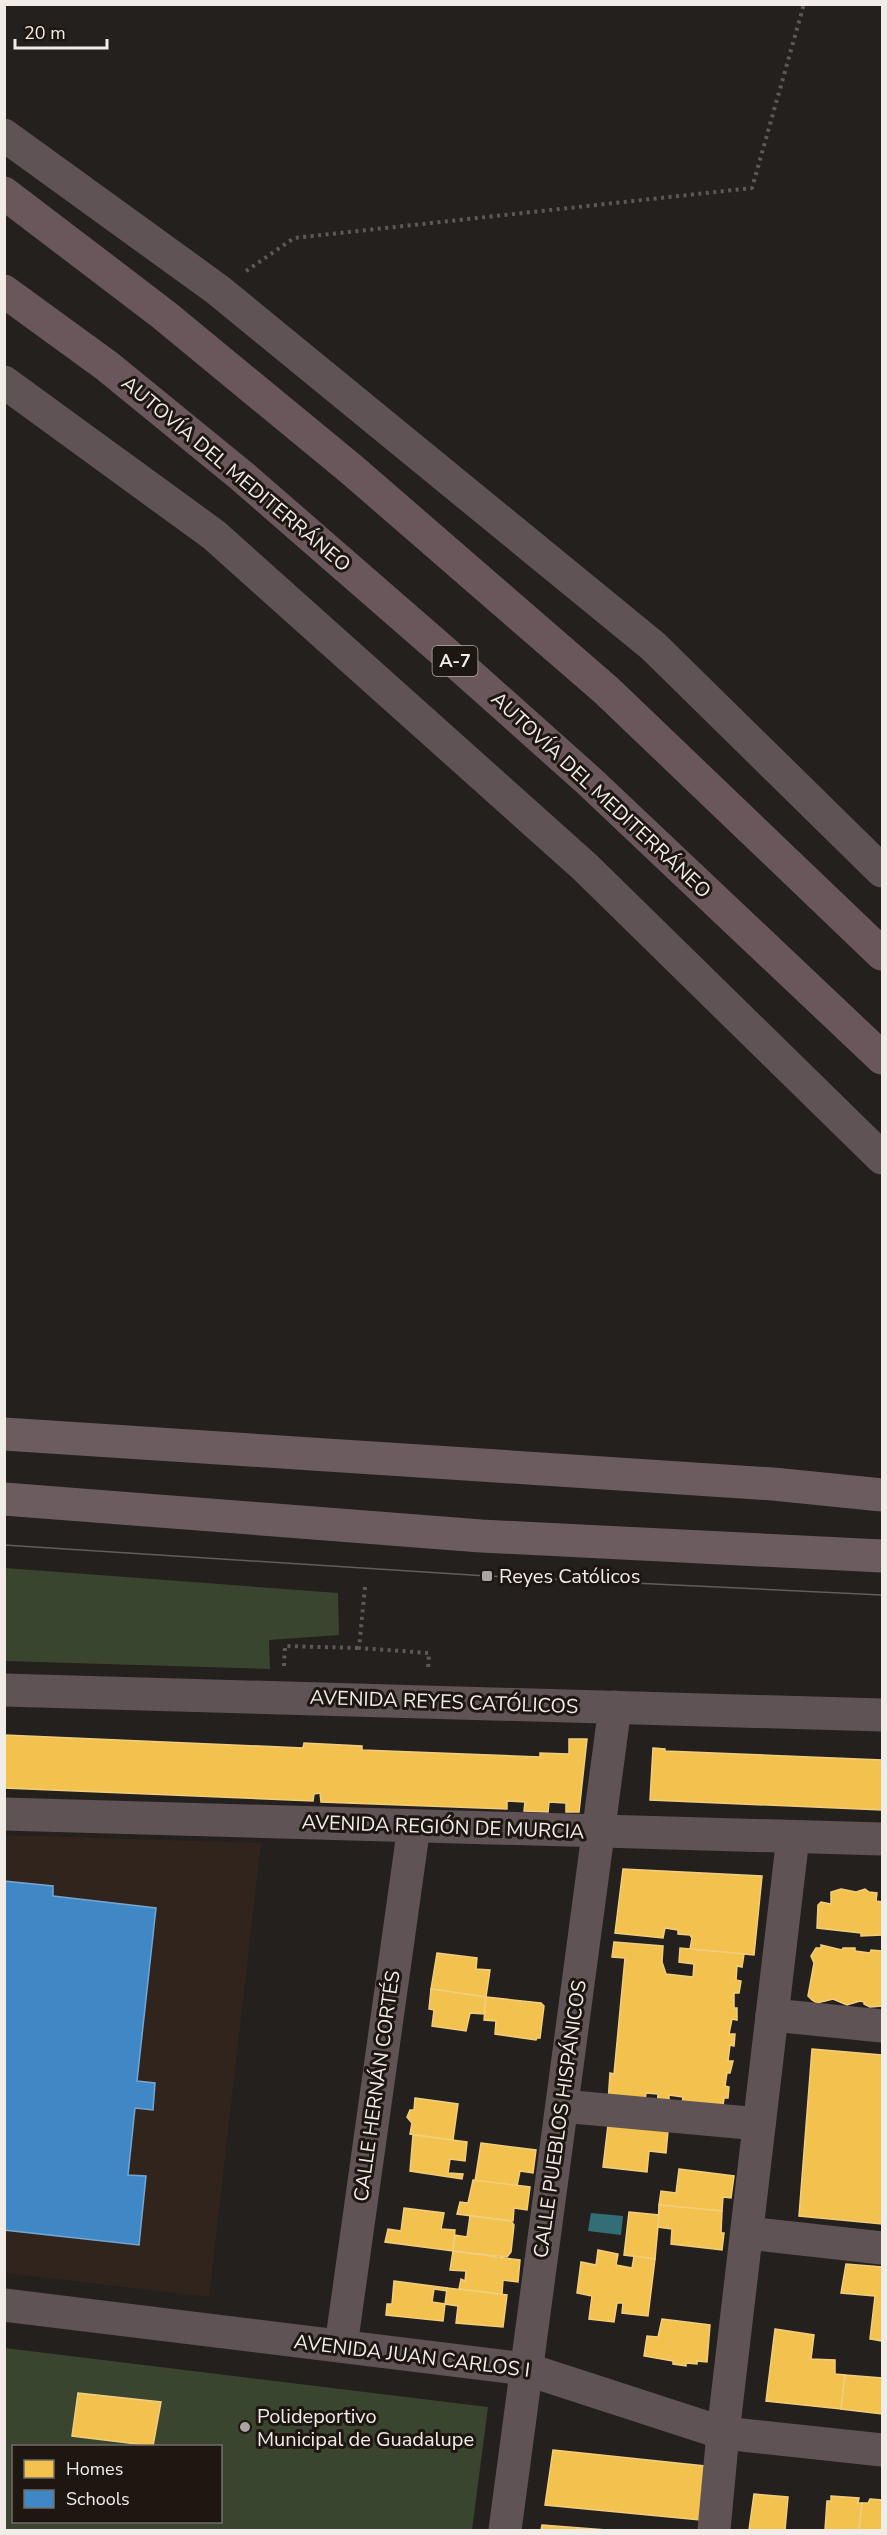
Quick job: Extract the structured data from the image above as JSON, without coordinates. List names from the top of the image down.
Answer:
{
  "streets": {
    "highway": ["AUTOVÍA DEL MEDITERRÁNEO", "A-7"],
    "street": [
      "AVENIDA REYES CATÓLICOS",
      "AVENIDA REGIÓN DE MURCIA",
      "CALLE HERNÁN CORTÉS",
      "CALLE PUEBLOS HISPÁNICOS",
      "AVENIDA JUAN CARLOS I"
    ]
  },
  "crossings": [
    ["AVENIDA REYES CATÓLICOS", "CALLE PUEBLOS HISPÁNICOS"],
    ["AVENIDA REGIÓN DE MURCIA", "CALLE HERNÁN CORTÉS"],
    ["AVENIDA REGIÓN DE MURCIA", "CALLE PUEBLOS HISPÁNICOS"],
    ["CALLE HERNÁN CORTÉS", "AVENIDA JUAN CARLOS I"],
    ["CALLE PUEBLOS HISPÁNICOS", "AVENIDA JUAN CARLOS I"]
  ],
  "places": {
    "transit": ["Reyes Católicos"],
    "other": ["Polideportivo Municipal de Guadalupe"]
  },
  "legend": ["Homes", "Schools"],
  "scale_bar": "20 m"
}
